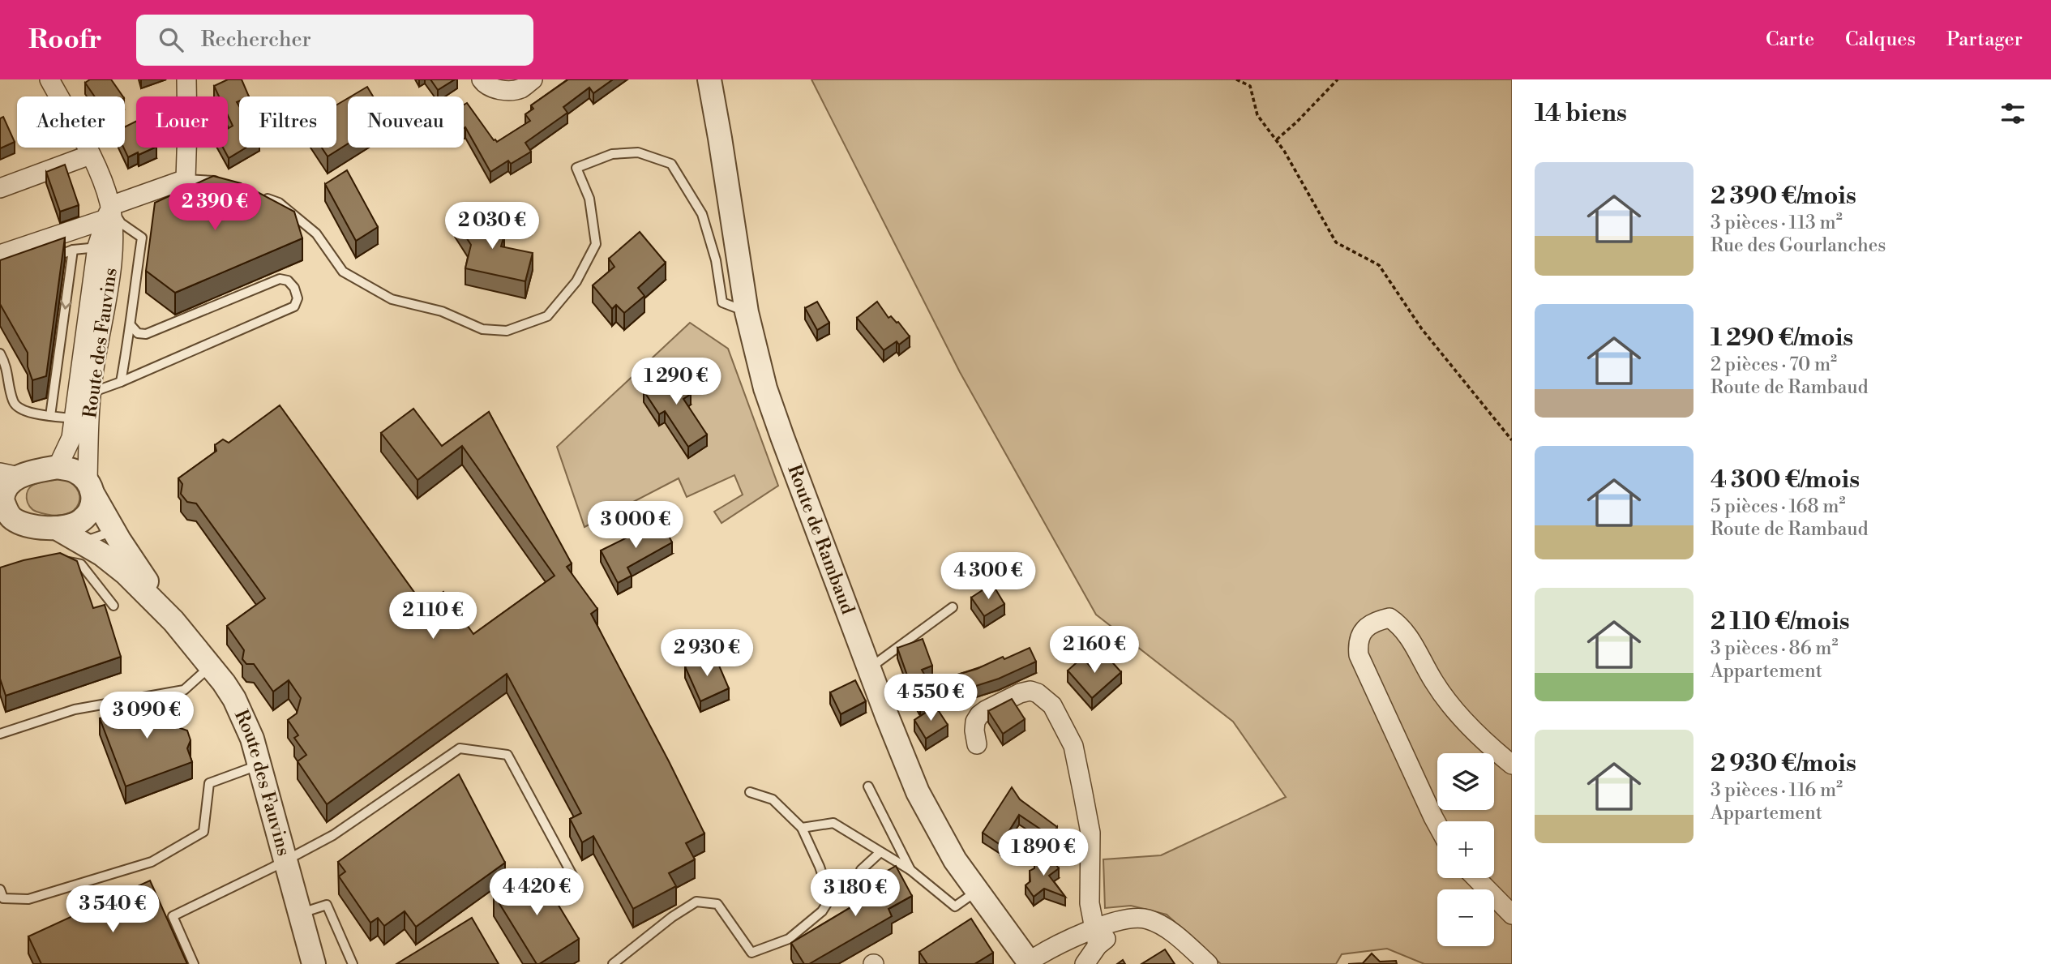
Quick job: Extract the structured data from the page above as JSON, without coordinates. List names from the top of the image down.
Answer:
{
  "streets": {
    "street": ["Route des Fauvins", "Route de Rambaud"]
  },
  "page": {
    "header": "Roofr",
    "search": "Rechercher",
    "nav": ["Carte", "Calques", "Partager"],
    "heading": "14 biens",
    "chip": [
      "Acheter",
      "Louer",
      "Filtres",
      "Nouveau"
    ],
    "list": [
      {
        "name": "2 390 €/mois",
        "note": "3 pièces · 113 m² · Rue des Gourlanches"
      },
      {
        "name": "1 290 €/mois",
        "note": "2 pièces · 70 m² · Route de Rambaud"
      },
      {
        "name": "4 300 €/mois",
        "note": "5 pièces · 168 m² · Route de Rambaud"
      },
      {
        "name": "2 110 €/mois",
        "note": "3 pièces · 86 m² · Appartement"
      },
      {
        "name": "2 930 €/mois",
        "note": "3 pièces · 116 m² · Appartement"
      }
    ],
    "price": [
      "2 390 €",
      "2 030 €",
      "1 290 €",
      "3 000 €",
      "4 300 €",
      "2 110 €",
      "2 160 €",
      "2 930 €",
      "4 550 €",
      "3 090 €",
      "1 890 €",
      "4 420 €",
      "3 180 €",
      "3 540 €"
    ],
    "map_buttons": ["+", "−"]
  }
}
